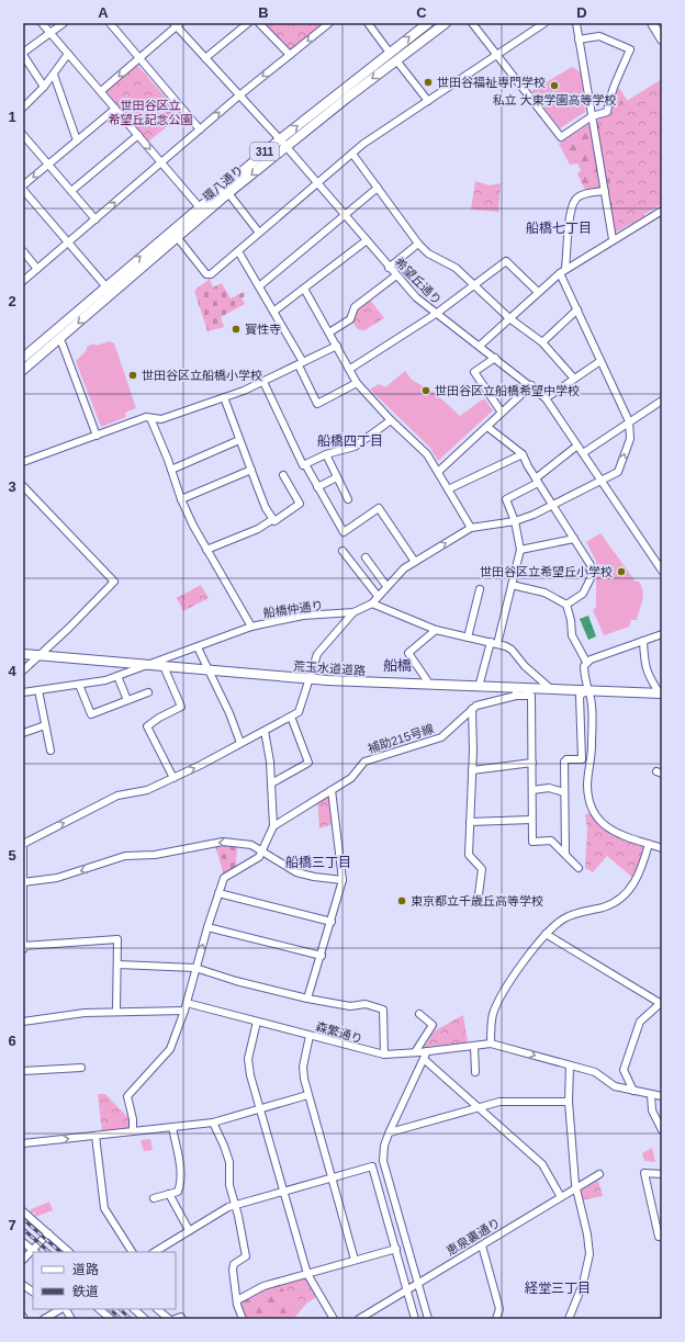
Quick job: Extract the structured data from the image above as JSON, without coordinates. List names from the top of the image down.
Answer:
{
  "streets": {
    "main road": ["311", "環八通り", "荒玉水道道路"],
    "street": [
      "希望丘通り",
      "船橋仲通り",
      "補助215号線",
      "森繁通り",
      "恵泉裏通り"
    ]
  },
  "crossings": [
    ["環八通り", "希望丘通り"],
    ["船橋仲通り", "荒玉水道道路"],
    ["荒玉水道道路", "補助215号線"]
  ],
  "districts": [
    "船橋七丁目",
    "船橋四丁目",
    "船橋",
    "船橋三丁目",
    "経堂三丁目"
  ],
  "parks": ["世田谷区立 希望丘記念公園"],
  "places": [
    "世田谷福祉専門学校",
    "私立 大東学園高等学校",
    "寳性寺",
    "世田谷区立船橋小学校",
    "世田谷区立船橋希望中学校",
    "世田谷区立希望丘小学校",
    "東京都立千歳丘高等学校"
  ],
  "legend": ["道路", "鉄道"],
  "grid": {
    "columns": [
      "A",
      "B",
      "C",
      "D"
    ],
    "rows": [
      "1",
      "2",
      "3",
      "4",
      "5",
      "6",
      "7"
    ]
  }
}
